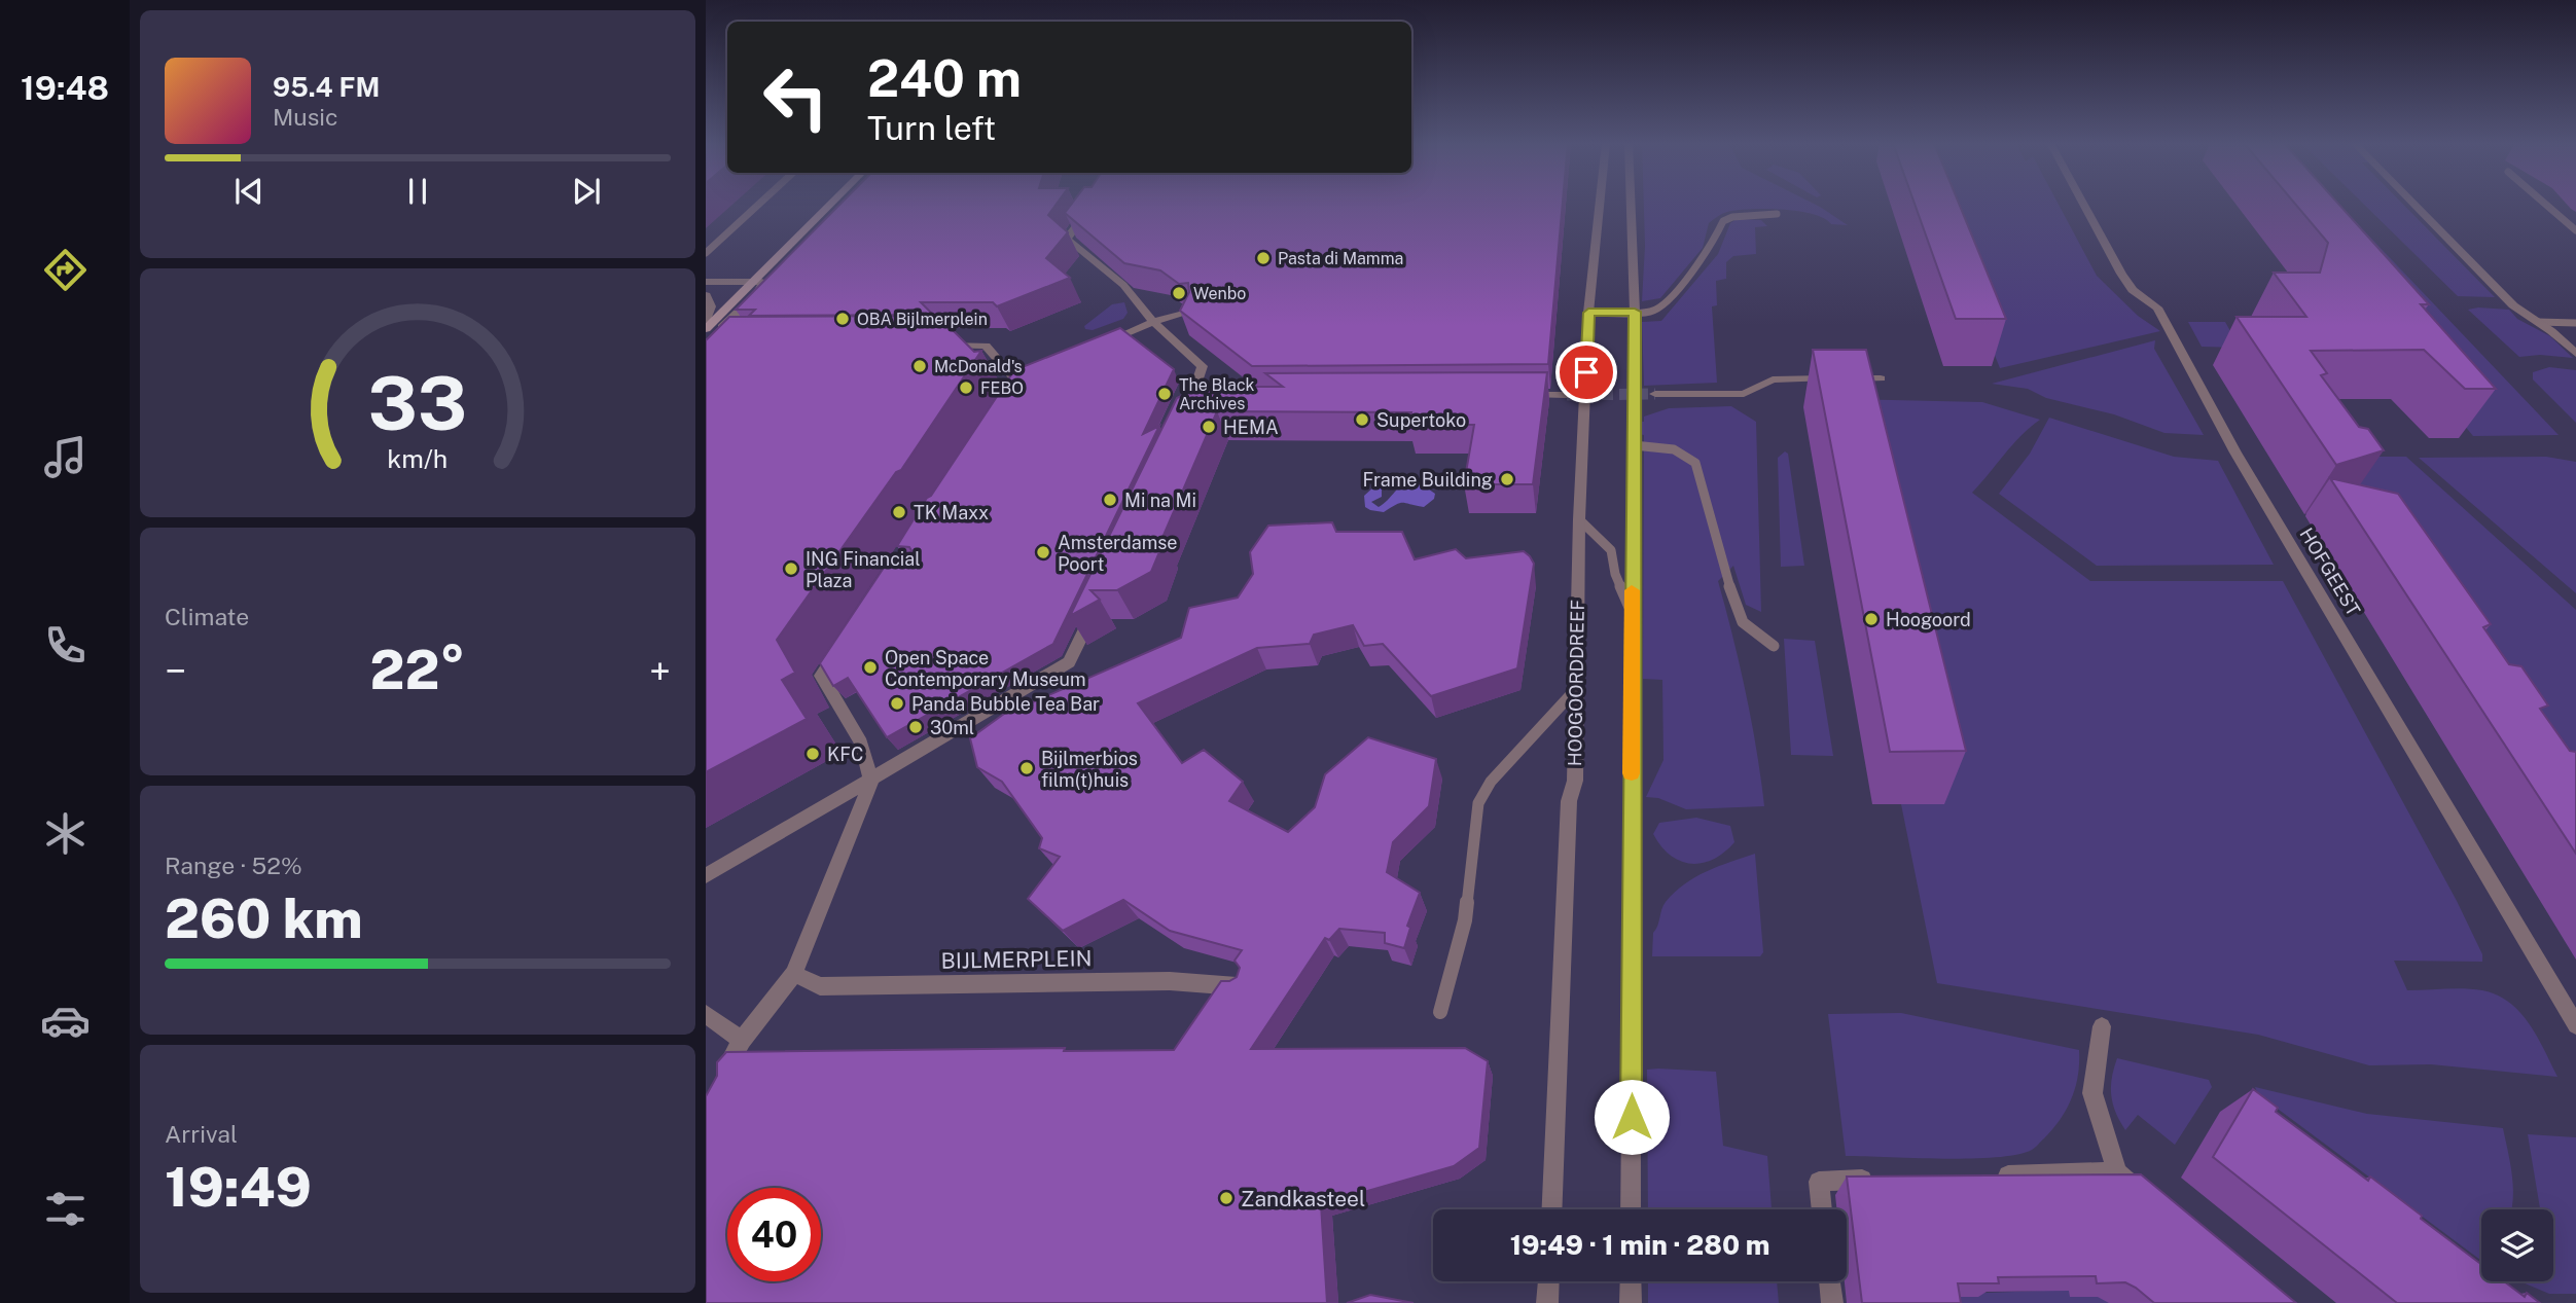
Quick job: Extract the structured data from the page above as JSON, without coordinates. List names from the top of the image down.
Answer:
{
  "streets": {
    "street": ["HOFGEEST", "HOOGOORDDREEF", "BIJLMERPLEIN"]
  },
  "places": [
    "Pasta di Mamma",
    "Wenbo",
    "OBA Bijlmerplein",
    "McDonald's",
    "FEBO",
    "The Black Archives",
    "Supertoko",
    "HEMA",
    "Frame Building",
    "Mi na Mi",
    "TK Maxx",
    "Amsterdamse Poort",
    "ING Financial Plaza",
    "Hoogoord",
    "Open Space Contemporary Museum",
    "Panda Bubble Tea Bar",
    "30ml",
    "KFC",
    "Bijlmerbios film(t)huis",
    "Zandkasteel"
  ],
  "page": {
    "tabs": "19:48",
    "turn": ["240 m", "Turn left"],
    "song": ["95.4 FM", "Music"],
    "tile": [
      "Climate",
      ["Range · 52%", "260 km"],
      ["Arrival", "19:49"]
    ],
    "heat": ["−", "22°", "+"],
    "limit": "40",
    "trip": "19:49 · 1 min · 280 m",
    "gauge": ["33", "km/h"]
  }
}
